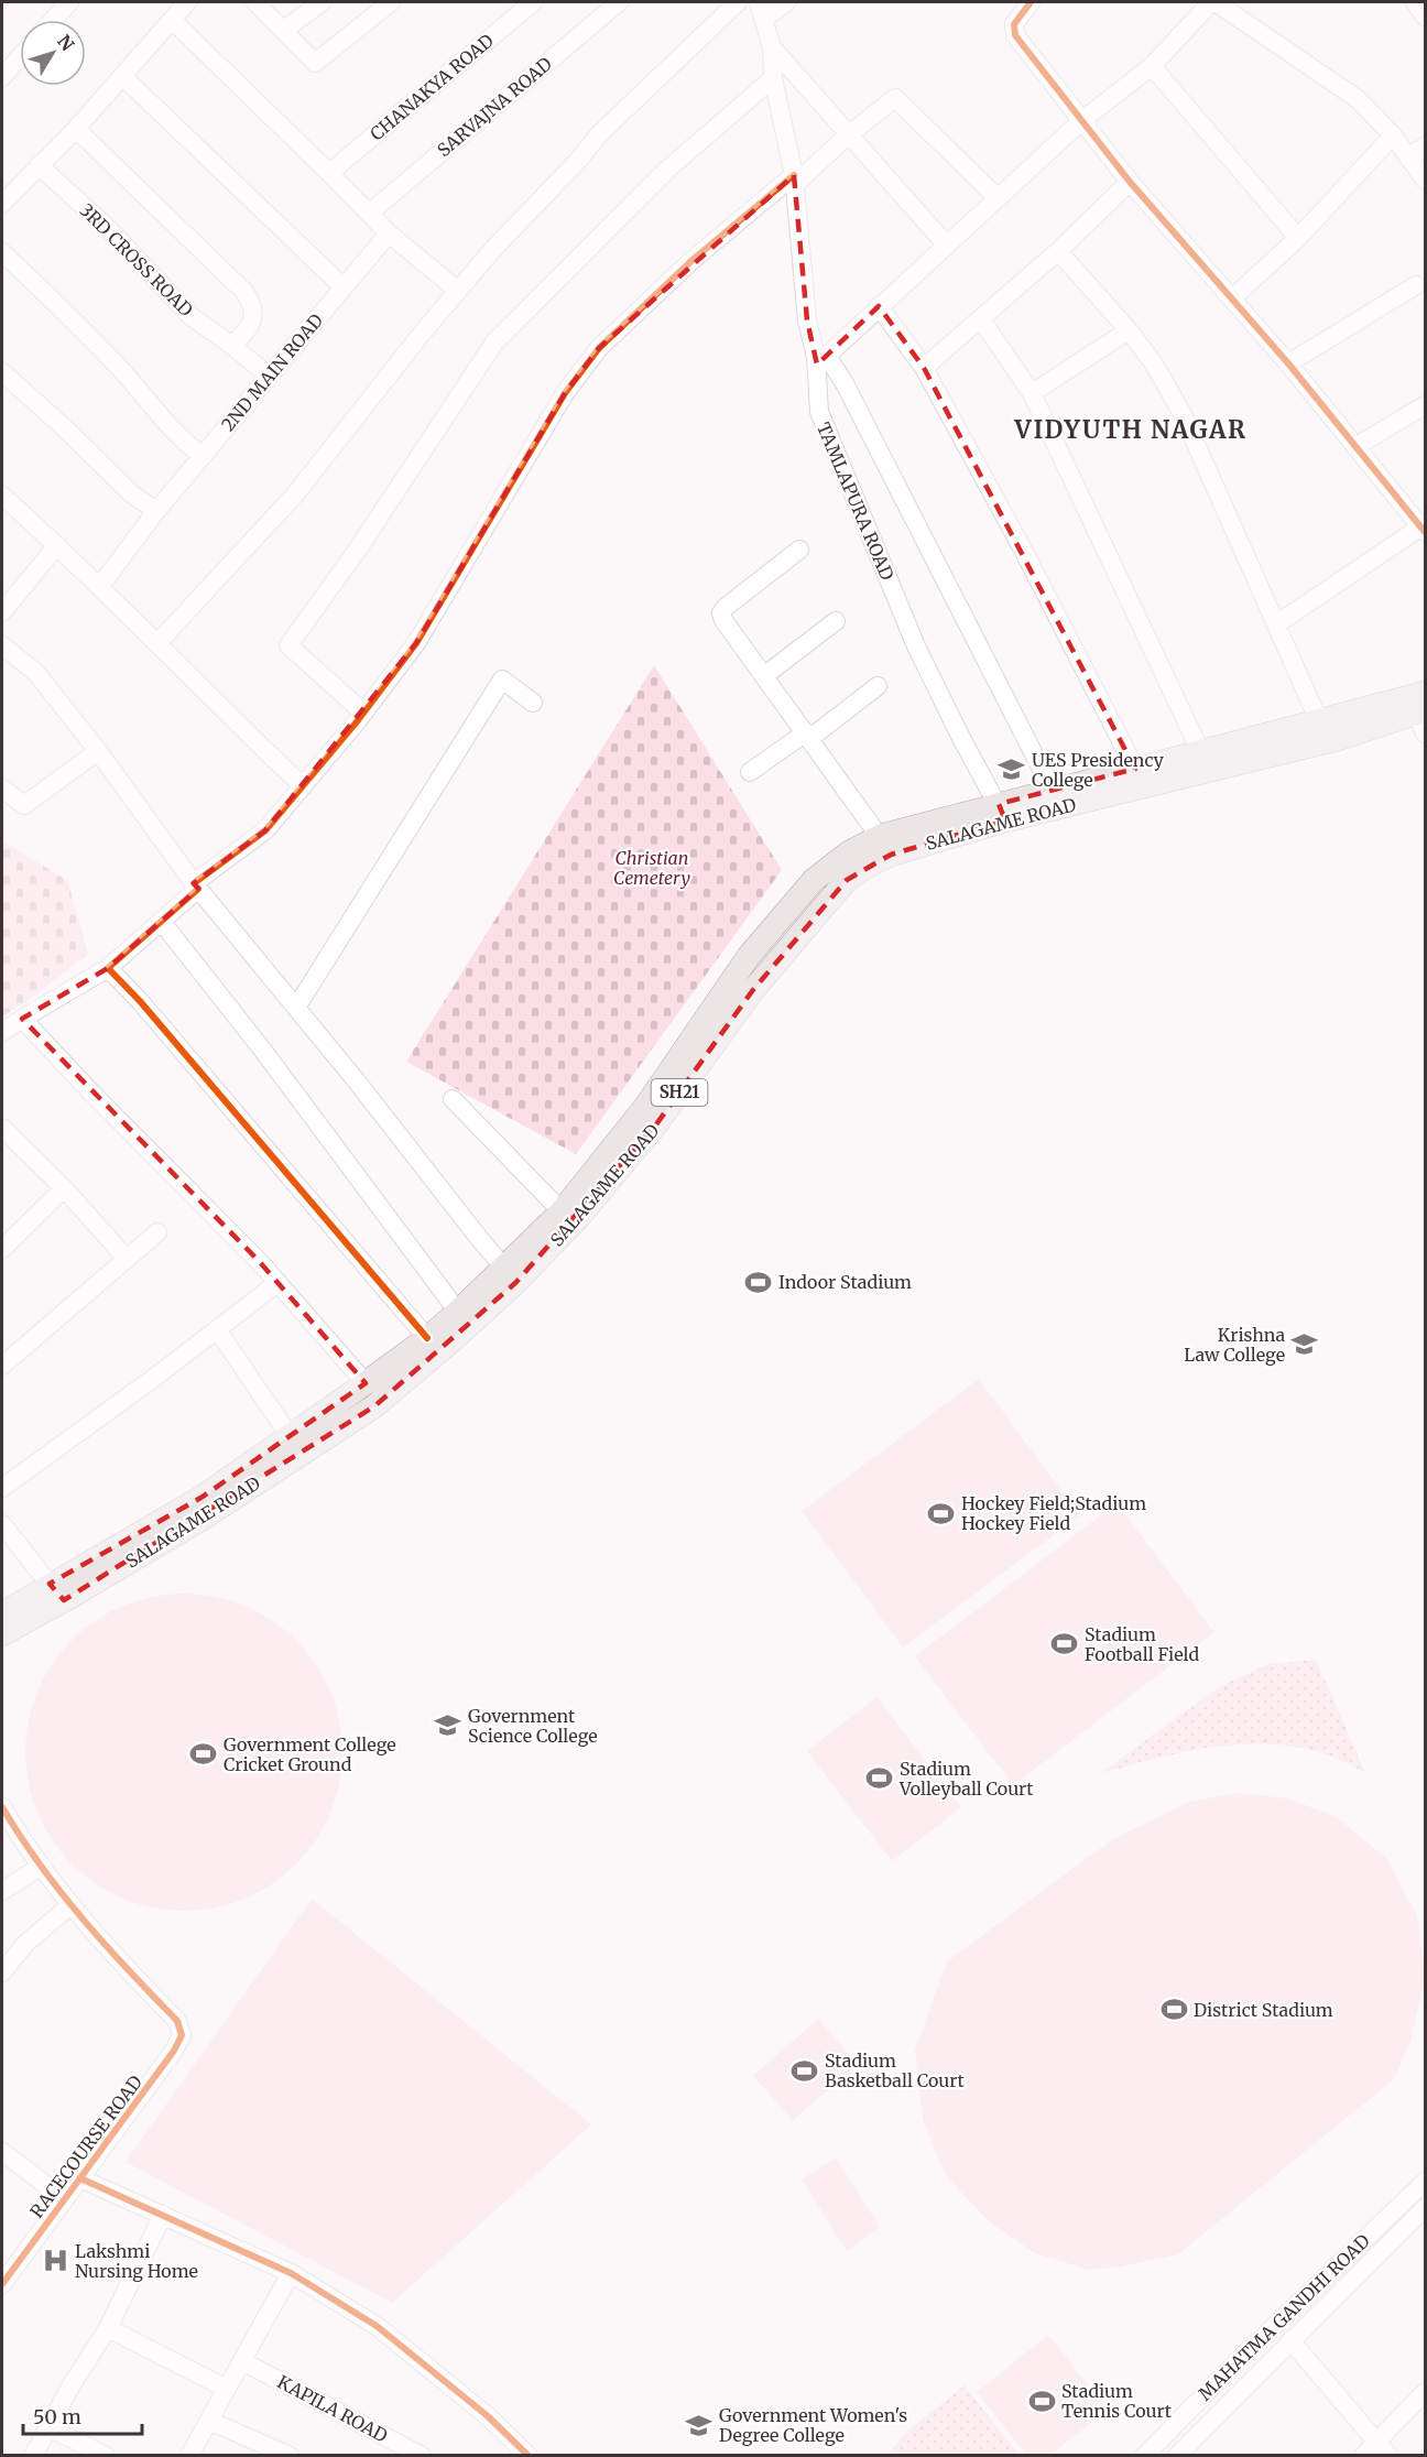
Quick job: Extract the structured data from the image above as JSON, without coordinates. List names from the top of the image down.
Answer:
{
  "streets": {
    "main road": ["SALAGAME ROAD", "SH21"],
    "street": [
      "CHANAKYA ROAD",
      "SARVAJNA ROAD",
      "3RD CROSS ROAD",
      "2ND MAIN ROAD",
      "TAMLAPURA ROAD",
      "RACECOURSE ROAD",
      "MAHATMA GANDHI ROAD",
      "KAPILA ROAD"
    ]
  },
  "crossings": [
    ["3RD CROSS ROAD", "2ND MAIN ROAD"],
    ["TAMLAPURA ROAD", "SALAGAME ROAD"]
  ],
  "districts": ["VIDYUTH NAGAR"],
  "parks": ["Christian Cemetery"],
  "places": {
    "school or university": [
      "UES Presidency College",
      "Krishna Law College",
      "Government Science College",
      "Government Women's Degree College"
    ],
    "sports": [
      "Indoor Stadium",
      "Hockey Field;Stadium Hockey Field",
      "Stadium Football Field",
      "Government College Cricket Ground",
      "Stadium Volleyball Court",
      "District Stadium",
      "Stadium Basketball Court",
      "Stadium Tennis Court"
    ],
    "hospital": ["Lakshmi Nursing Home"]
  },
  "scale_bar": "50 m",
  "north": "top right"
}
